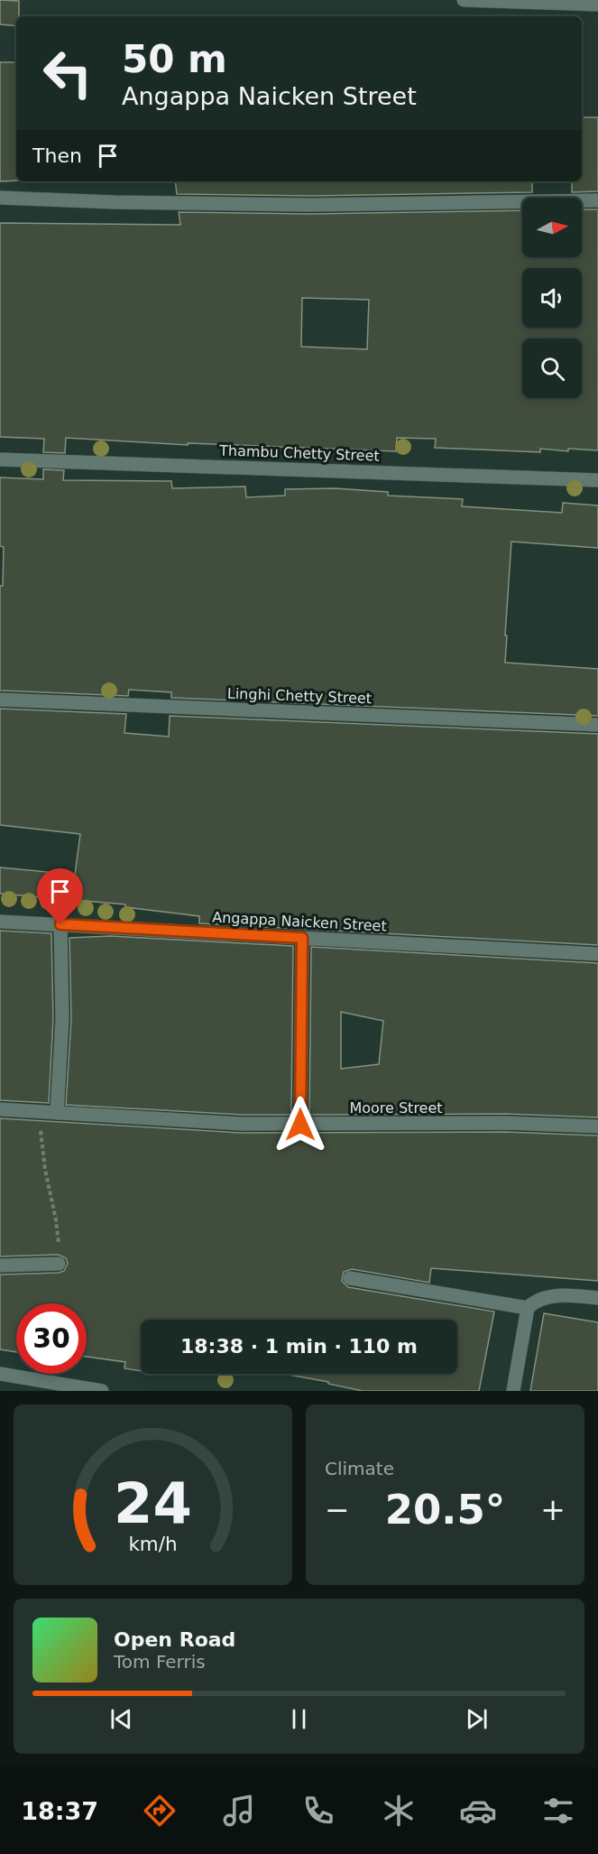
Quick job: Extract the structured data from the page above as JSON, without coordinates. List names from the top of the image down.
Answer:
{
  "streets": {
    "street": [
      "Thambu Chetty Street",
      "Linghi Chetty Street",
      "Angappa Naicken Street",
      "Moore Street"
    ]
  },
  "north": "right",
  "page": {
    "turn": ["50 m", "Angappa Naicken Street"],
    "then": "Then",
    "limit": "30",
    "trip": "18:38 · 1 min · 110 m",
    "tile": "Climate",
    "heat": ["−", "20.5°", "+"],
    "song": ["Open Road", "Tom Ferris"],
    "tabs": "18:37",
    "gauge": ["24", "km/h"]
  }
}
